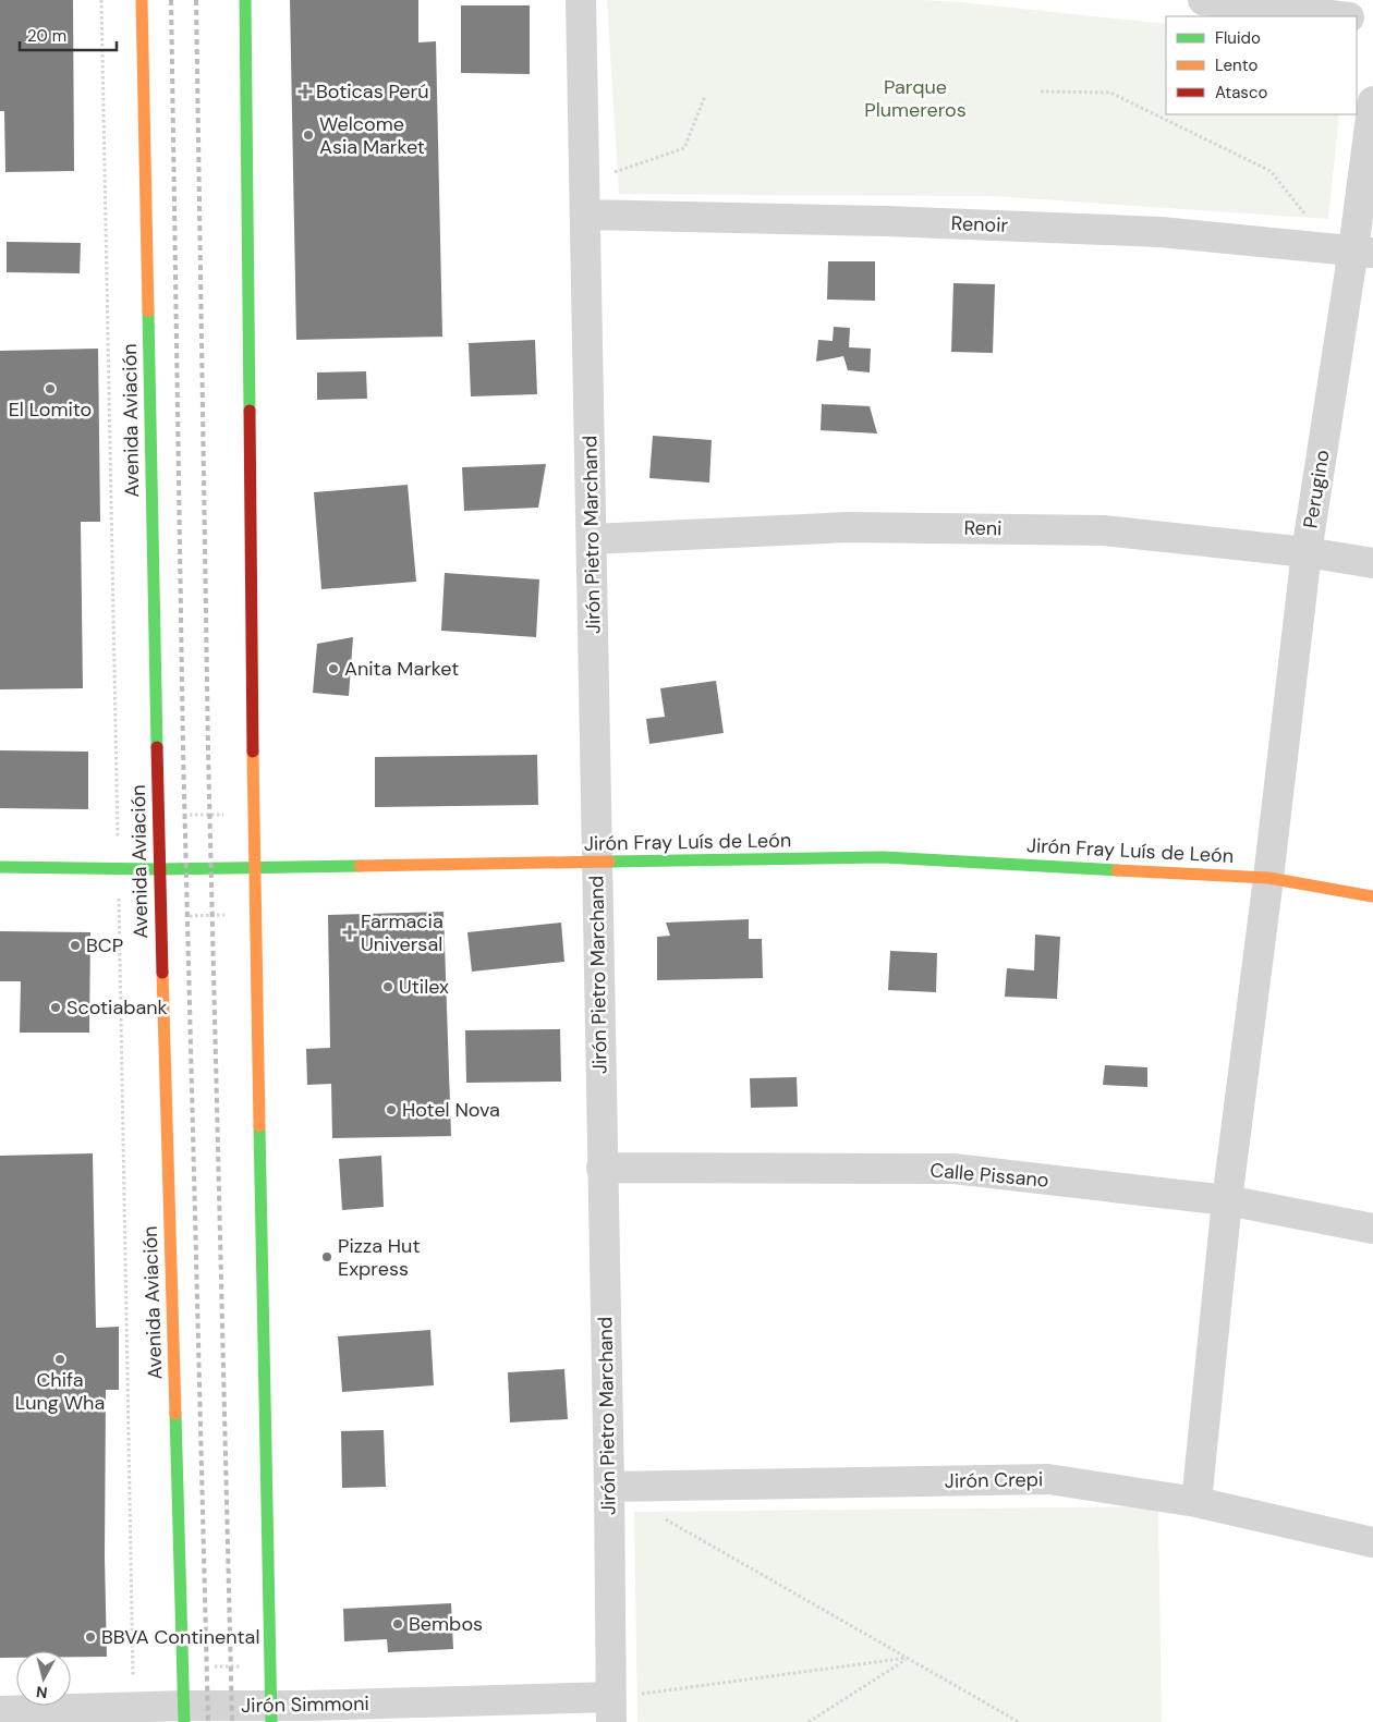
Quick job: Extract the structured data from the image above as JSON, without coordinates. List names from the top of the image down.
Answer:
{
  "streets": {
    "main road": ["Avenida Aviación", "Jirón Fray Luís de León"],
    "street": [
      "Renoir",
      "Perugino",
      "Reni",
      "Jirón Pietro Marchand",
      "Calle Pissano",
      "Jirón Crepi",
      "Jirón Simmoni"
    ]
  },
  "crossings": [
    ["Renoir", "Perugino"],
    ["Renoir", "Jirón Pietro Marchand"],
    ["Avenida Aviación", "Jirón Fray Luís de León"],
    ["Avenida Aviación", "Jirón Simmoni"],
    ["Perugino", "Reni"],
    ["Perugino", "Jirón Fray Luís de León"],
    ["Perugino", "Calle Pissano"],
    ["Perugino", "Jirón Crepi"],
    ["Reni", "Jirón Pietro Marchand"],
    ["Jirón Pietro Marchand", "Jirón Fray Luís de León"],
    ["Jirón Pietro Marchand", "Calle Pissano"],
    ["Jirón Pietro Marchand", "Jirón Crepi"],
    ["Jirón Pietro Marchand", "Jirón Simmoni"]
  ],
  "parks": ["Parque Plumereros"],
  "places": {
    "health": ["Boticas Perú", "Farmacia Universal"],
    "other": [
      "Welcome Asia Market",
      "El Lomito",
      "Anita Market",
      "BCP",
      "Utilex",
      "Scotiabank",
      "Hotel Nova",
      "Pizza Hut Express",
      "Chifa Lung Wha",
      "Bembos",
      "BBVA Continental"
    ]
  },
  "legend": ["Fluido", "Lento", "Atasco"],
  "scale_bar": "20 m",
  "north": "bottom"
}
